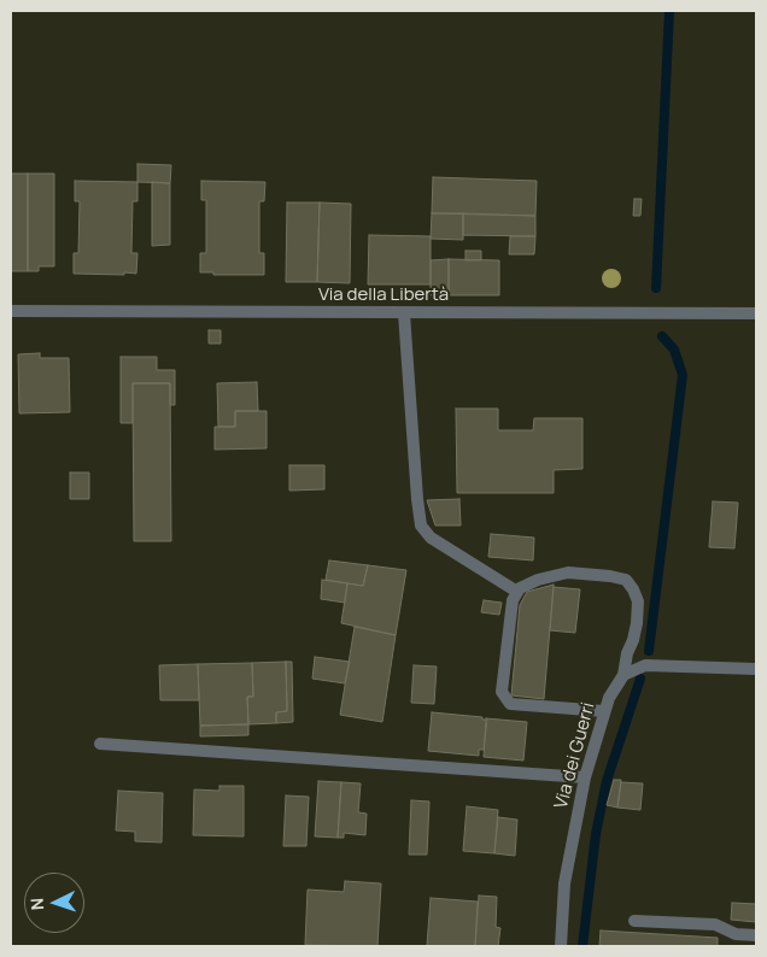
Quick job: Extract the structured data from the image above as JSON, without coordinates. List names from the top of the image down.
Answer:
{
  "streets": {
    "street": ["Via della Libertà", "Via dei Guerri"]
  },
  "north": "left"
}
